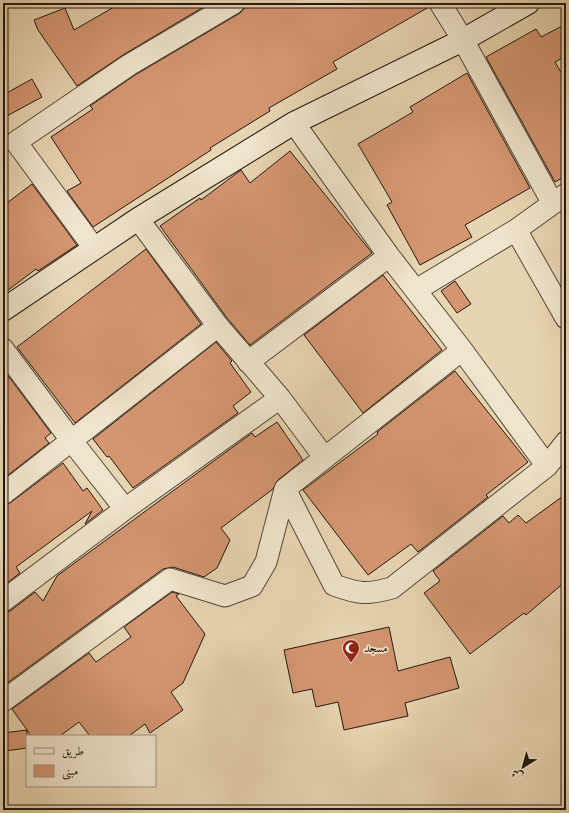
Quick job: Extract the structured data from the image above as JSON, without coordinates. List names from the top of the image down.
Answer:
{
  "places": {
    "mosque": ["مسجد"]
  },
  "legend": ["طريق", "مبنى"],
  "north": "bottom left"
}
